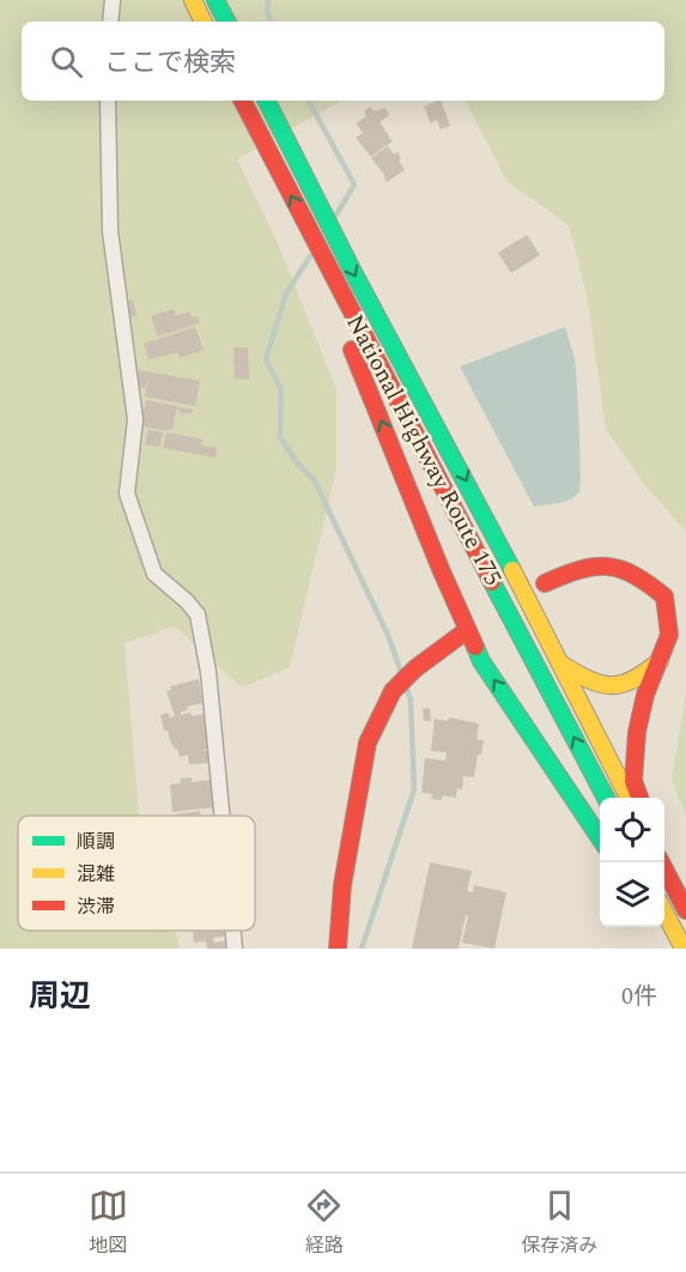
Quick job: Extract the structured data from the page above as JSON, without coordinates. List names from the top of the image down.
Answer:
{
  "streets": {
    "main road": ["National Highway Route 175"]
  },
  "legend": ["順調", "混雑", "渋滞"],
  "page": {
    "search": "ここで検索",
    "heading": ["周辺", "0件"],
    "nav": ["地図", "経路", "保存済み"]
  }
}
